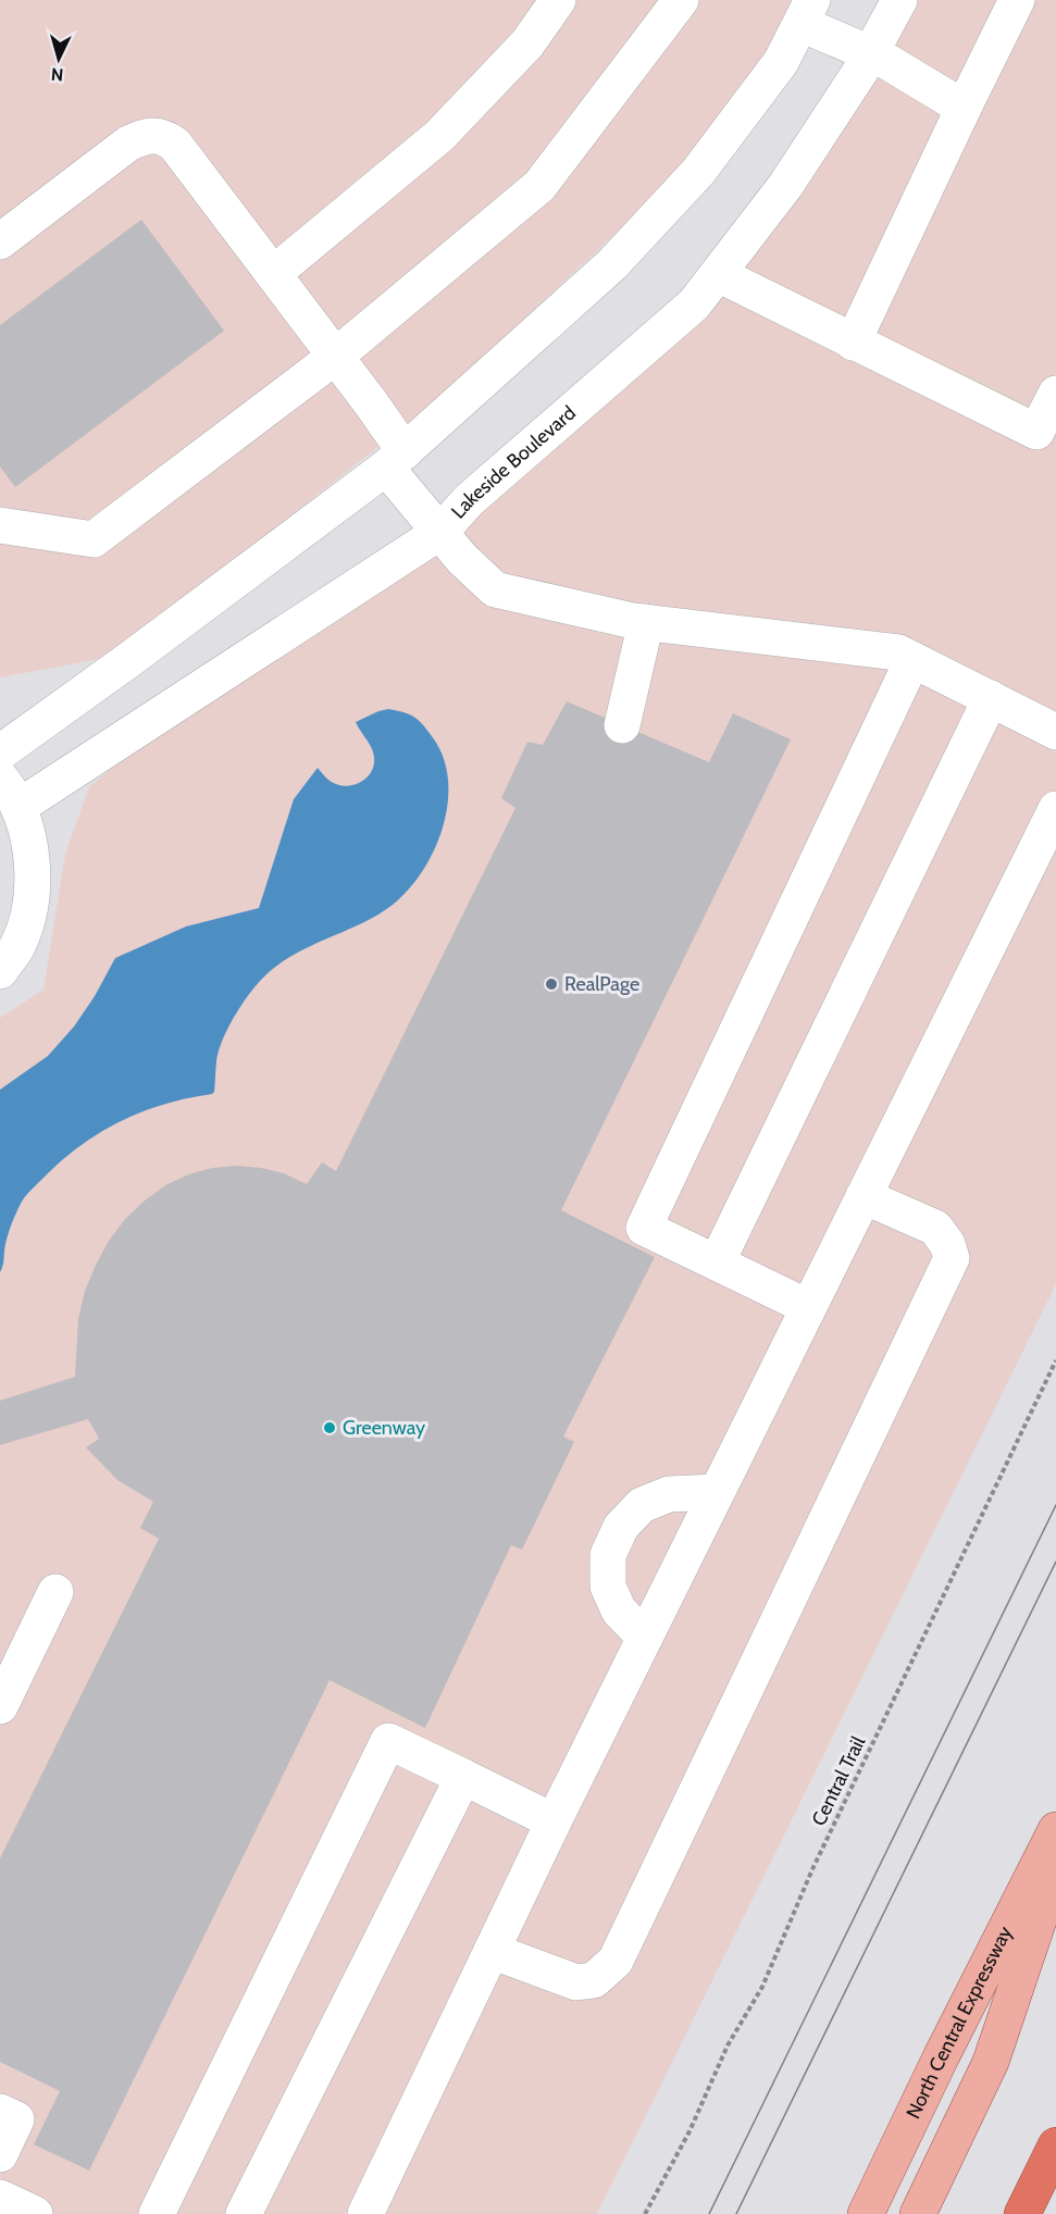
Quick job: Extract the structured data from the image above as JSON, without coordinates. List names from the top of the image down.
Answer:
{
  "streets": {
    "main road": ["North Central Expressway"],
    "street": ["Lakeside Boulevard"],
    "path": ["Central Trail"]
  },
  "places": ["RealPage", "Greenway"],
  "north": "bottom"
}
